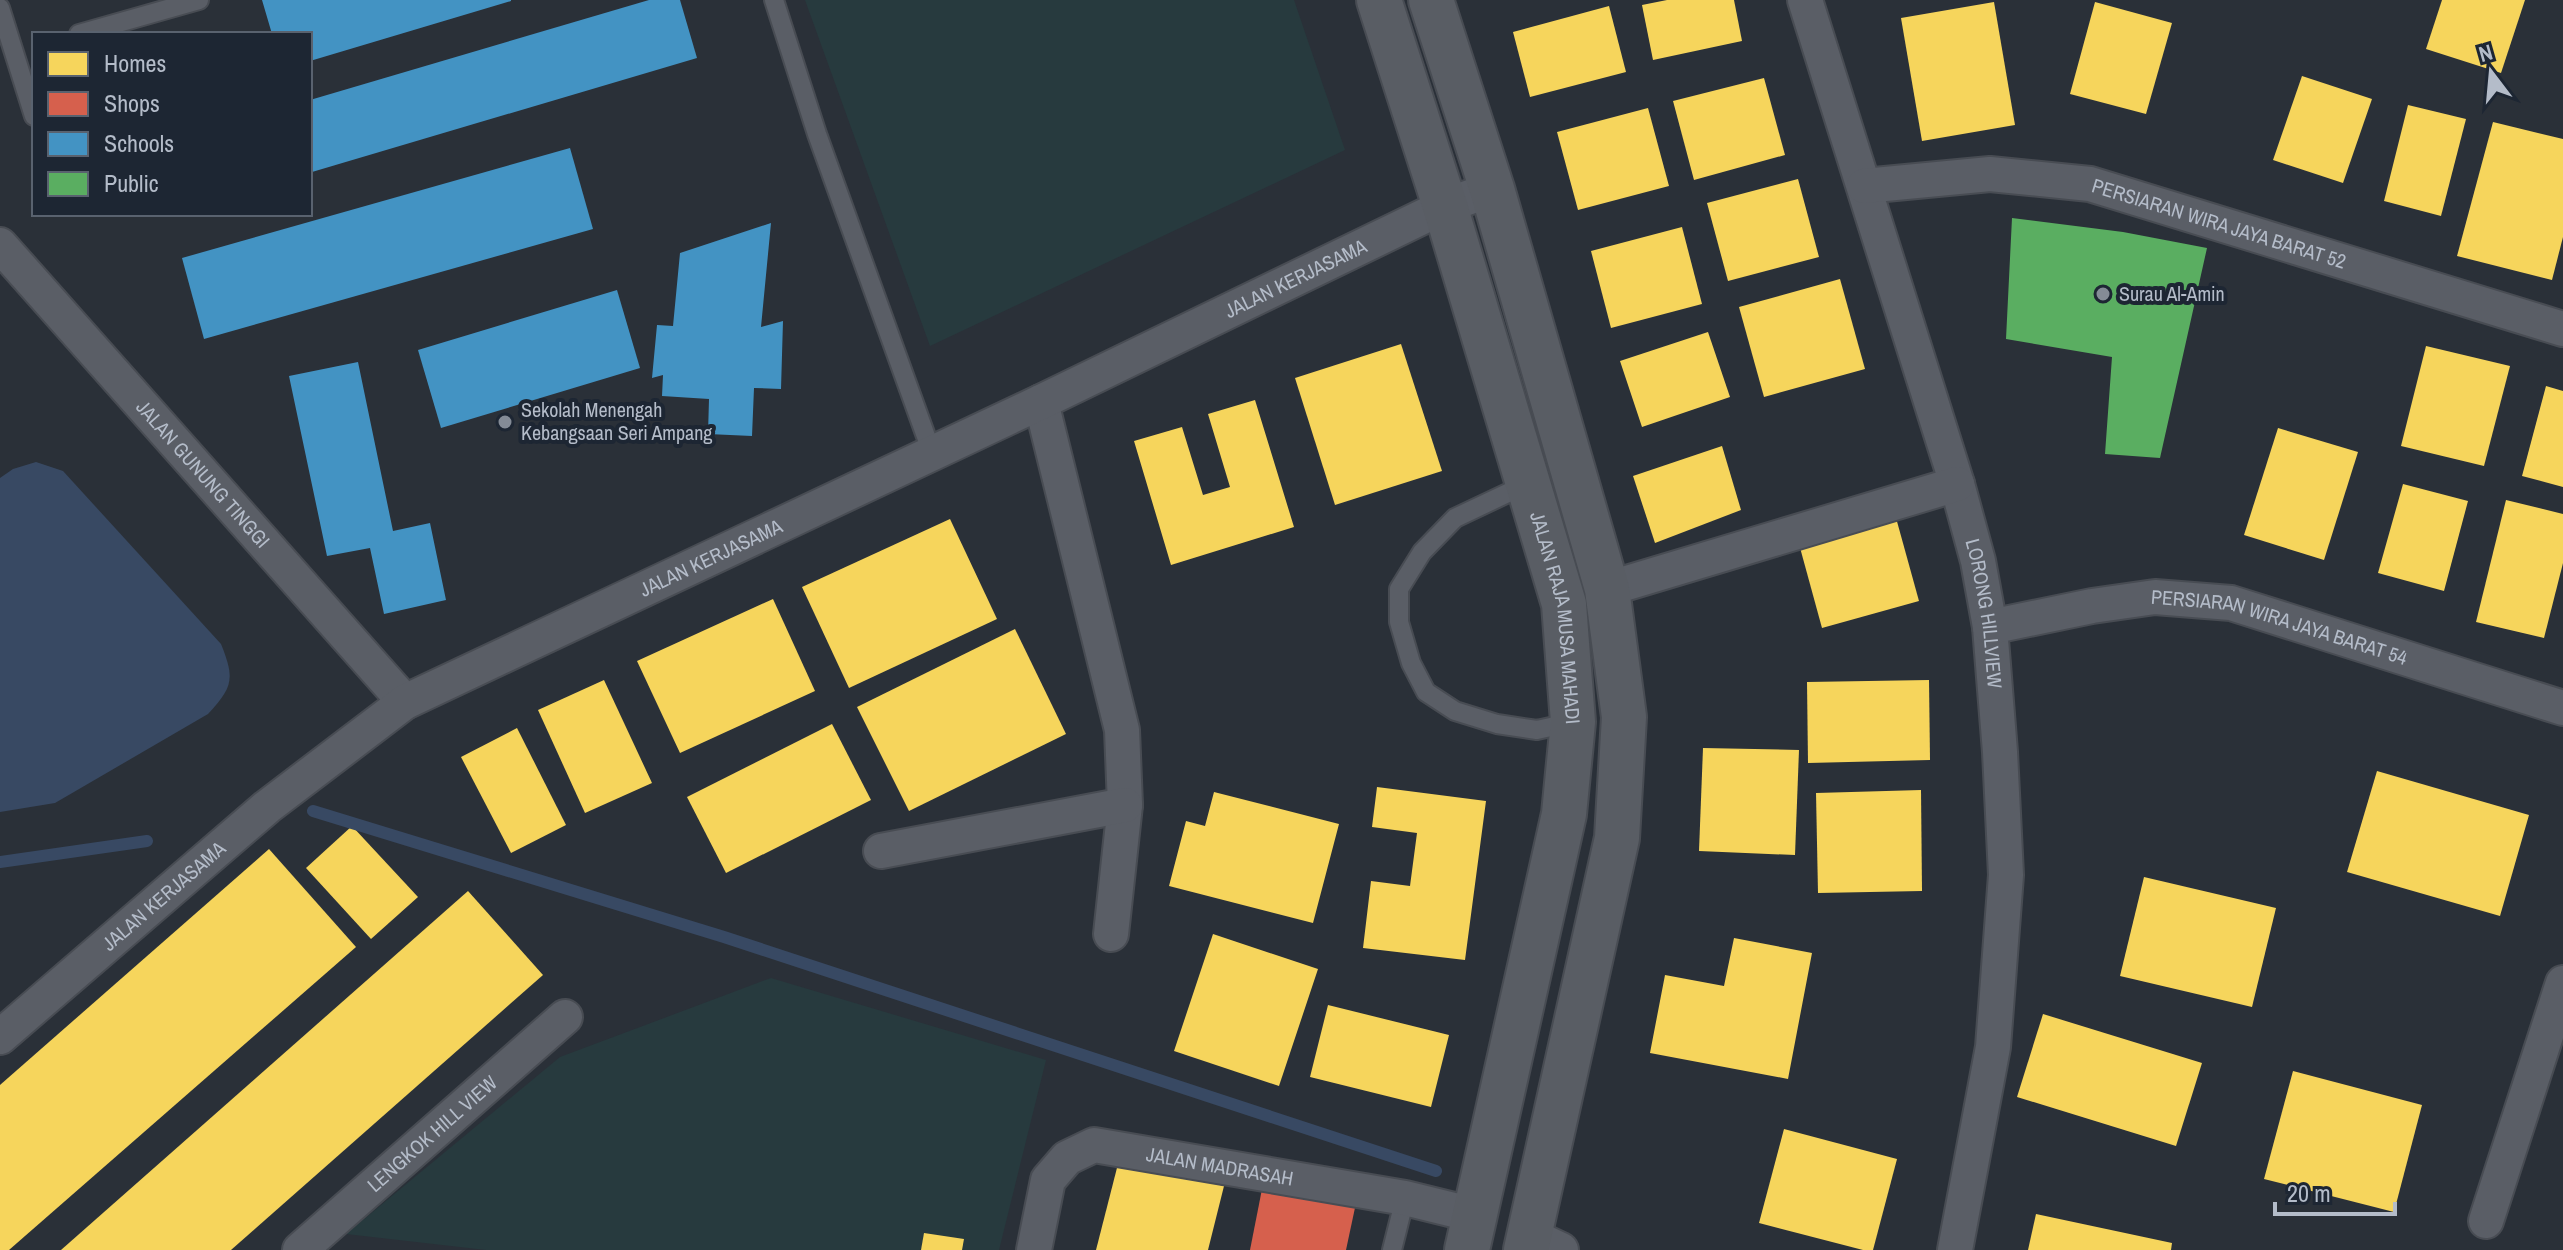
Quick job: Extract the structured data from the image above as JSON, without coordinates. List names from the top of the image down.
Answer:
{
  "streets": {
    "main road": ["JALAN RAJA MUSA MAHADI"],
    "street": [
      "PERSIARAN WIRA JAYA BARAT 52",
      "JALAN KERJASAMA",
      "JALAN GUNUNG TINGGI",
      "LORONG HILLVIEW",
      "PERSIARAN WIRA JAYA BARAT 54",
      "LENGKOK HILL VIEW",
      "JALAN MADRASAH"
    ]
  },
  "crossings": [
    ["PERSIARAN WIRA JAYA BARAT 52", "LORONG HILLVIEW"],
    ["JALAN KERJASAMA", "JALAN GUNUNG TINGGI"],
    ["JALAN KERJASAMA", "JALAN RAJA MUSA MAHADI"],
    ["LORONG HILLVIEW", "PERSIARAN WIRA JAYA BARAT 54"],
    ["JALAN RAJA MUSA MAHADI", "JALAN MADRASAH"]
  ],
  "places": ["Surau Al-Amin", "Sekolah Menengah Kebangsaan Seri Ampang"],
  "legend": [
    "Homes",
    "Shops",
    "Schools",
    "Public"
  ],
  "scale_bar": "20 m",
  "north": "top"
}
